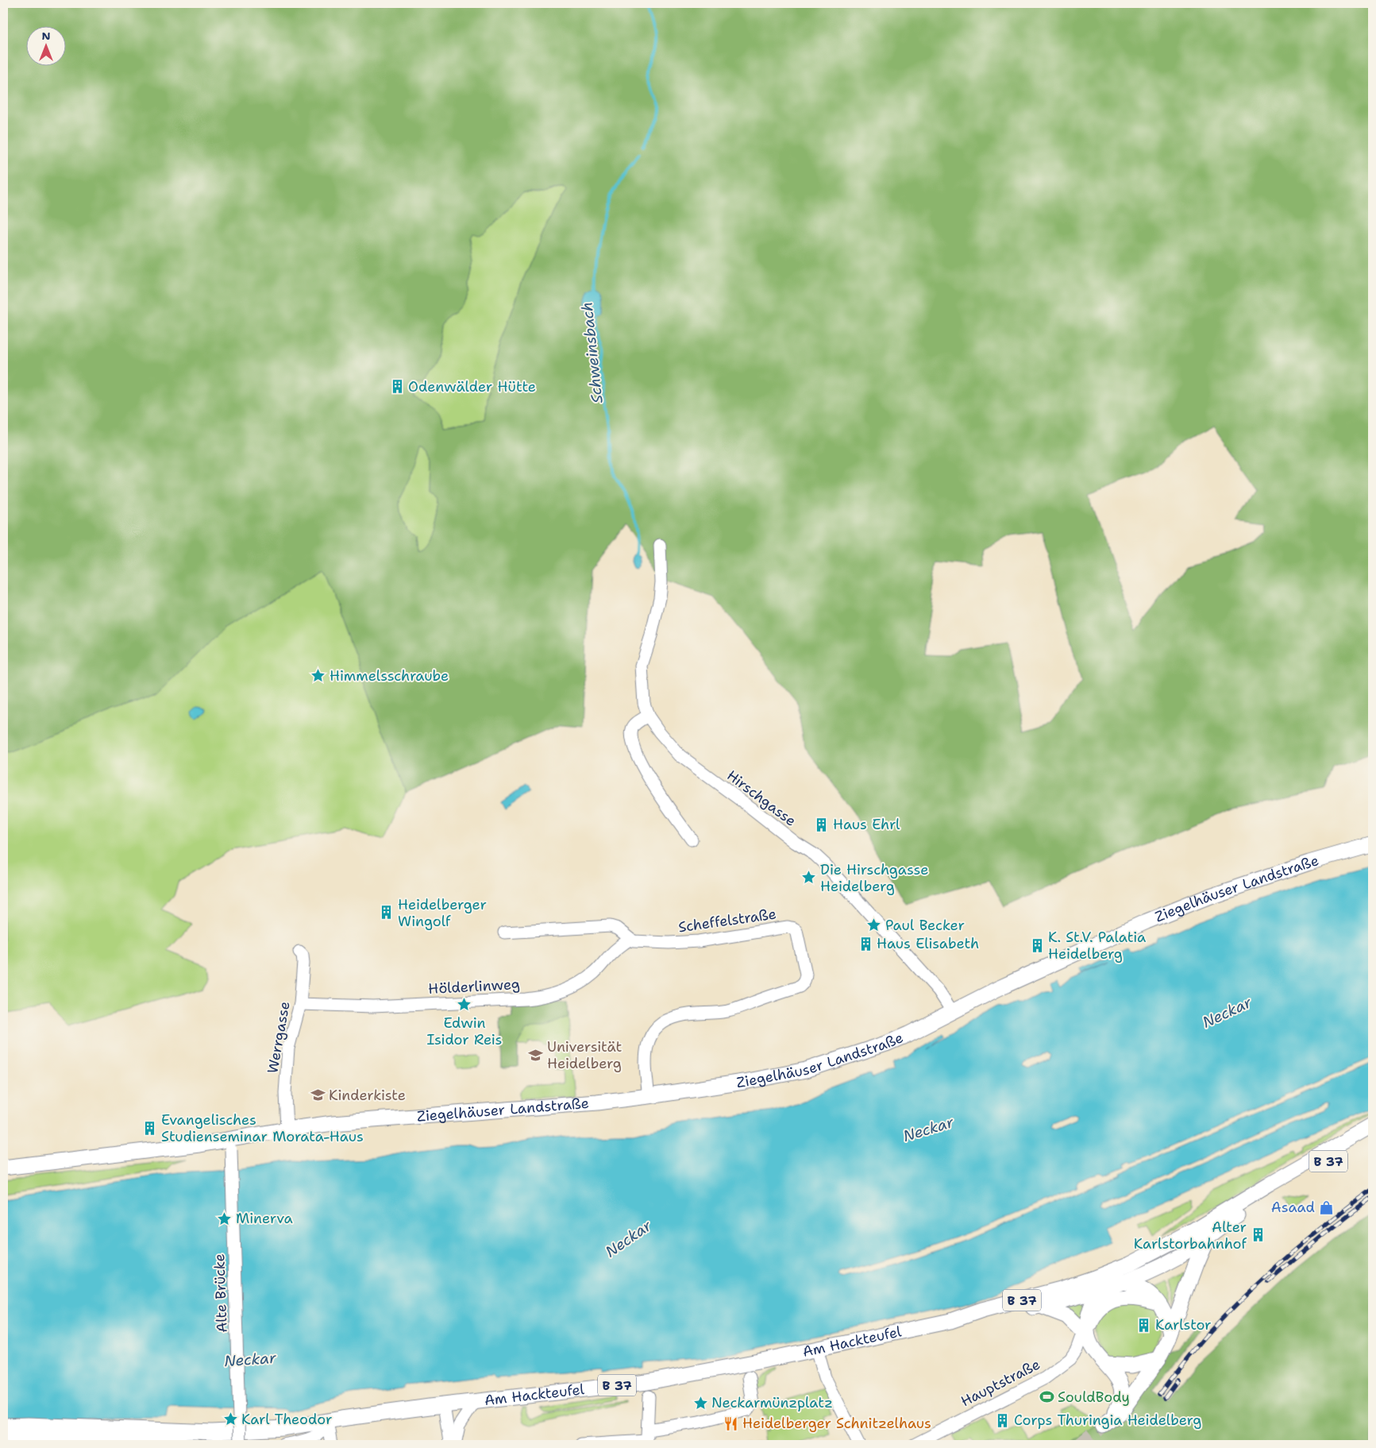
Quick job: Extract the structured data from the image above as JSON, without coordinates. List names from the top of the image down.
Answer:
{
  "streets": {
    "main road": ["Ziegelhäuser Landstraße", "B 37", "Am Hackteufel"],
    "street": [
      "Hirschgasse",
      "Scheffelstraße",
      "Hölderlinweg",
      "Werrgasse",
      "Alte Brücke",
      "Hauptstraße"
    ]
  },
  "crossings": [
    ["Hirschgasse", "Ziegelhäuser Landstraße"],
    ["Ziegelhäuser Landstraße", "Scheffelstraße"],
    ["Ziegelhäuser Landstraße", "Werrgasse"],
    ["Ziegelhäuser Landstraße", "Alte Brücke"],
    ["Scheffelstraße", "Hölderlinweg"],
    ["Hölderlinweg", "Werrgasse"],
    ["B 37", "Alte Brücke"],
    ["B 37", "Am Hackteufel"],
    ["Alte Brücke", "Am Hackteufel"]
  ],
  "water": ["Schweinsbach", "Neckar"],
  "places": {
    "building": [
      "Odenwälder Hütte",
      "Haus Ehrl",
      "Heidelberger Wingolf",
      "Haus Elisabeth",
      "K. St.V. Palatia Heidelberg",
      "Evangelisches Studienseminar Morata-Haus",
      "Alter Karlstorbahnhof",
      "Karlstor",
      "Corps Thuringia Heidelberg"
    ],
    "place": [
      "Himmelsschraube",
      "Die Hirschgasse Heidelberg",
      "Paul Becker",
      "Edwin Isidor Reis",
      "Minerva",
      "Neckarmünzplatz",
      "Karl Theodor"
    ],
    "school or university": ["Universität Heidelberg", "Kinderkiste"],
    "shop": ["Asaad"],
    "sports": ["SouldBody"],
    "restaurant": ["Heidelberger Schnitzelhaus"]
  },
  "north": "top"
}
